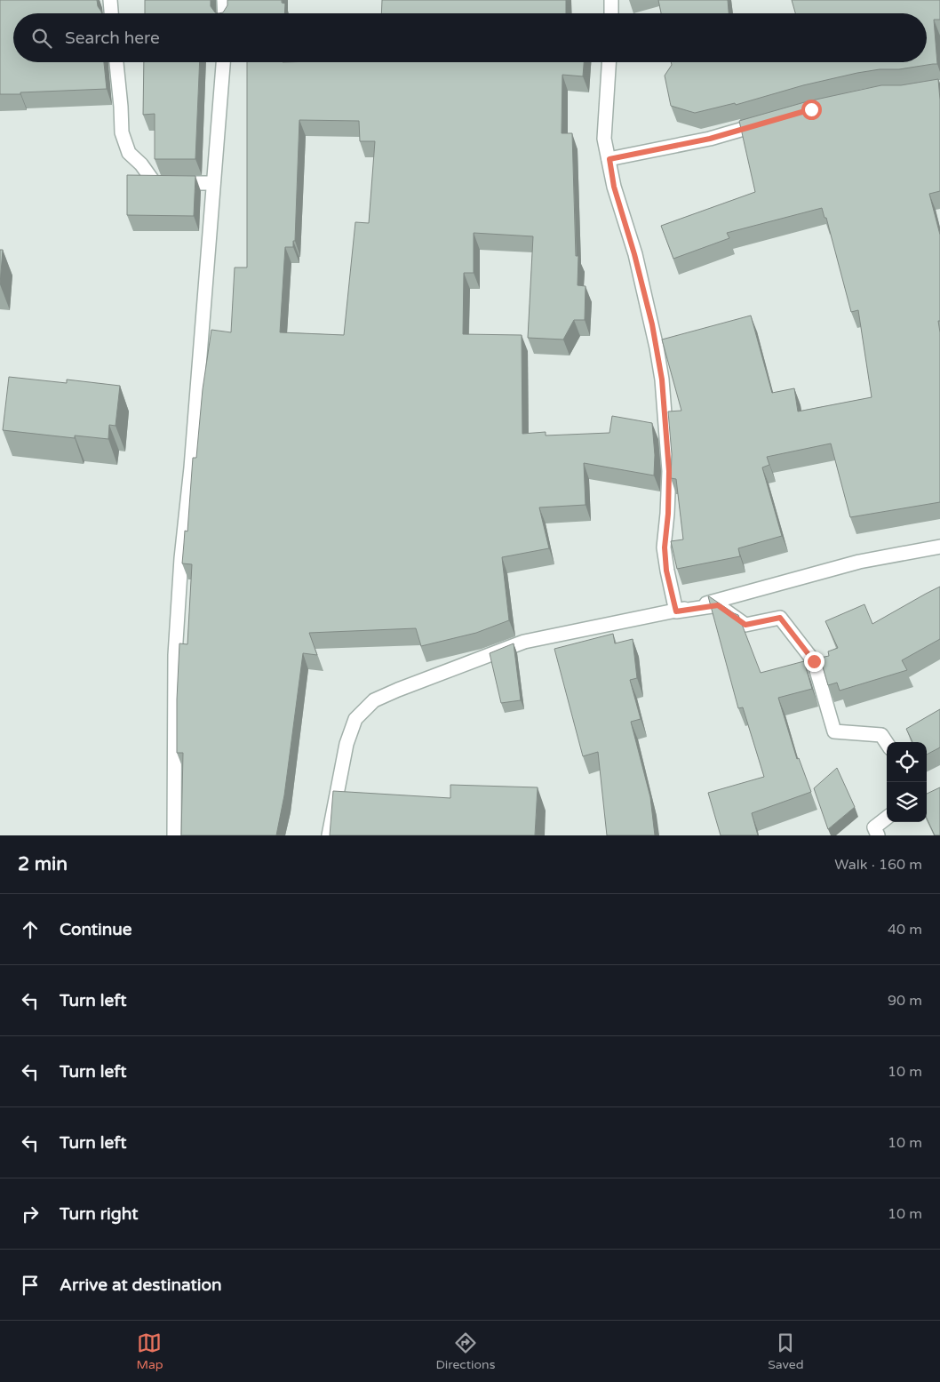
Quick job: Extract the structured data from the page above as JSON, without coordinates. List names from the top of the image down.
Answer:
{
  "page": {
    "search": "Search here",
    "heading": ["2 min", "Walk · 160 m"],
    "list": [
      ["Continue", "40 m"],
      ["Turn left", "90 m"],
      ["Turn left", "10 m"],
      ["Turn left", "10 m"],
      ["Turn right", "10 m"],
      "Arrive at destination"
    ],
    "nav": ["Map", "Directions", "Saved"]
  }
}
